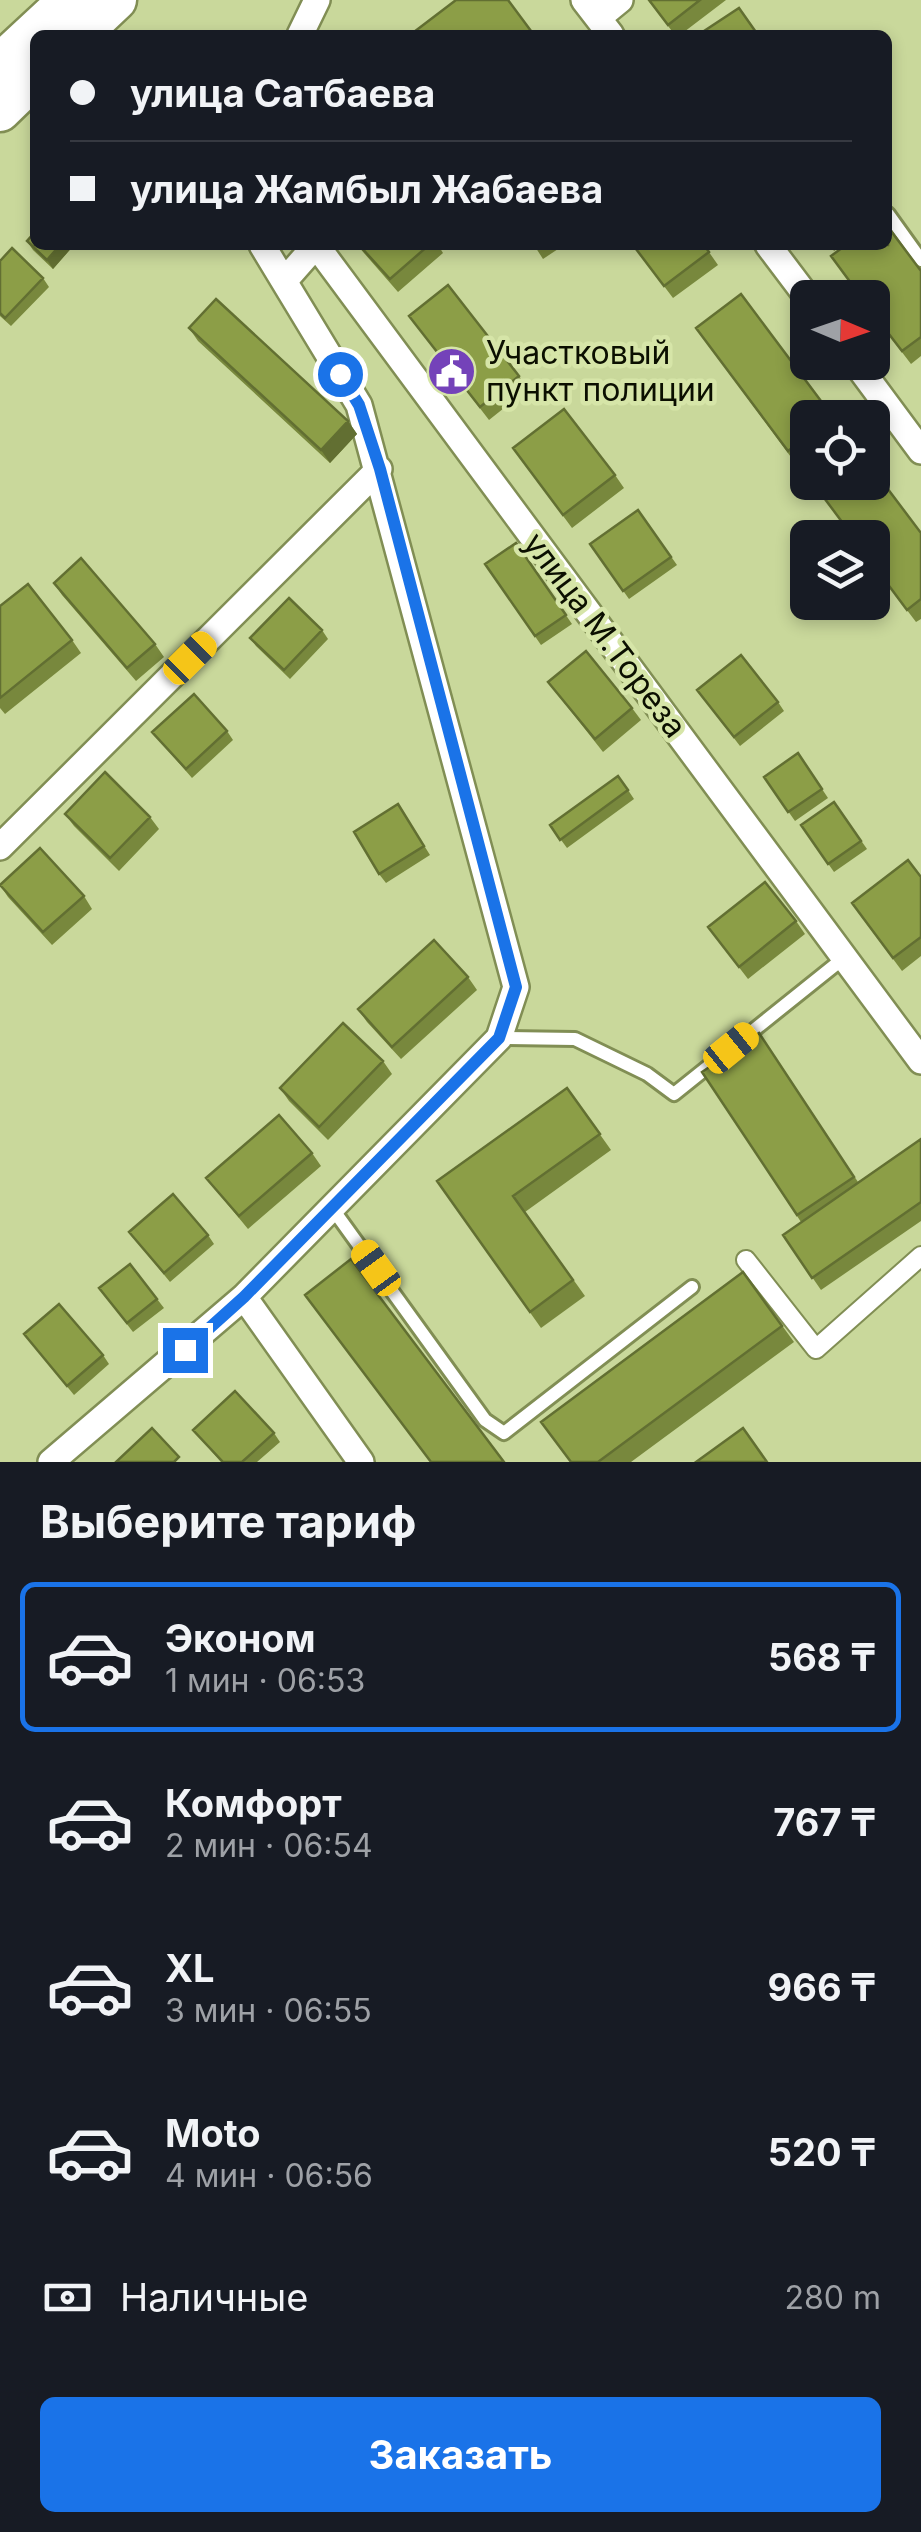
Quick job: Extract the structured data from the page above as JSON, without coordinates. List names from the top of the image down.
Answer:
{
  "streets": {
    "street": ["улица М.Тореза"]
  },
  "places": {
    "public building": ["Участковый пункт полиции"]
  },
  "north": "right",
  "page": {
    "banner": ["улица Сатбаева", "улица Жамбыл Жабаева"],
    "heading": "Выберите тариф",
    "list": [
      {
        "name": "Эконом",
        "note": "1 мин · 06:53",
        "value": "568 ₸"
      },
      {
        "name": "Комфорт",
        "note": "2 мин · 06:54",
        "value": "767 ₸"
      },
      {
        "name": "XL",
        "note": "3 мин · 06:55",
        "value": "966 ₸"
      },
      {
        "name": "Moto",
        "note": "4 мин · 06:56",
        "value": "520 ₸"
      }
    ],
    "pay": ["Наличные", "280 m"],
    "buttons": "Заказать"
  }
}
